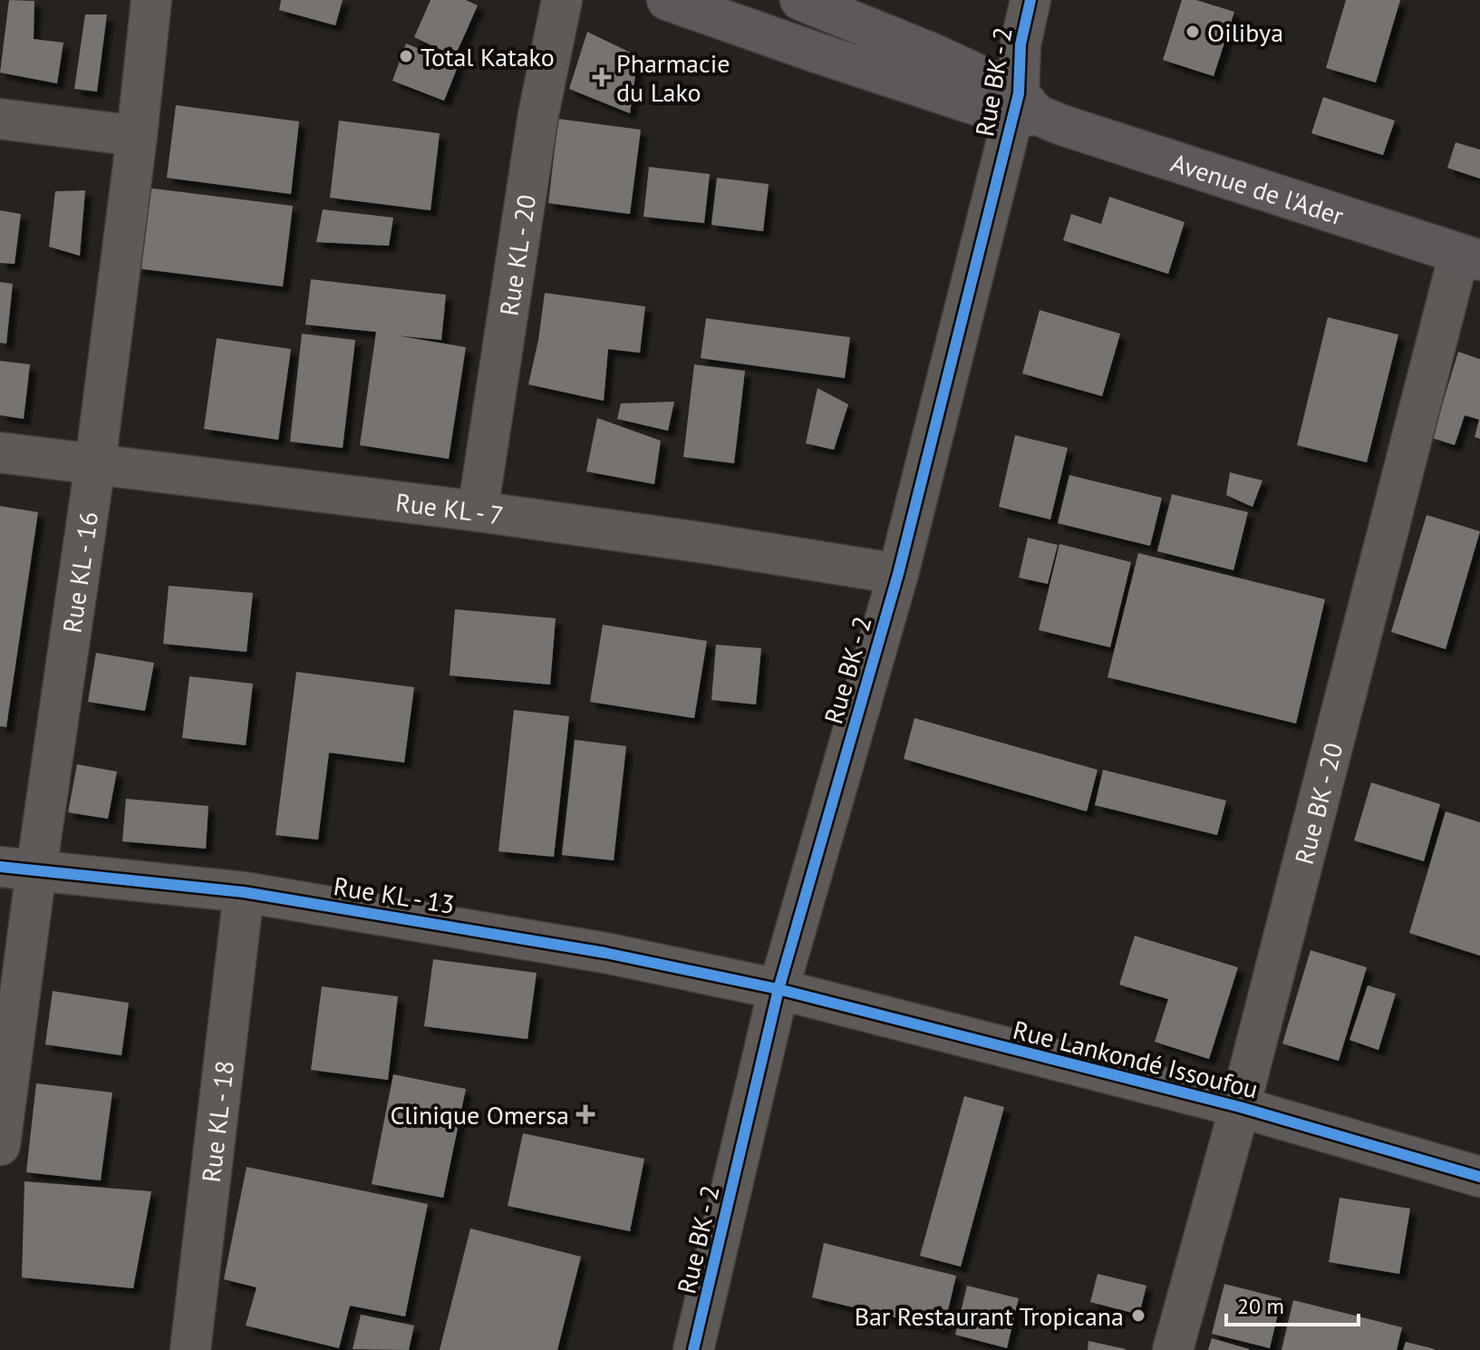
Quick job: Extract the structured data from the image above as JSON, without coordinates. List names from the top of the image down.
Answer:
{
  "streets": {
    "main road": ["Avenue de l'Ader"],
    "street": [
      "Rue BK - 2",
      "Rue KL - 20",
      "Rue KL - 7",
      "Rue KL - 16",
      "Rue BK - 20",
      "Rue KL - 13",
      "Rue Lankondé Issoufou",
      "Rue KL - 18"
    ]
  },
  "crossings": [
    ["Rue BK - 2", "Avenue de l'Ader"],
    ["Rue BK - 2", "Rue KL - 7"],
    ["Rue BK - 2", "Rue KL - 13"],
    ["Rue BK - 2", "Rue Lankondé Issoufou"],
    ["Avenue de l'Ader", "Rue BK - 20"],
    ["Rue KL - 20", "Rue KL - 7"],
    ["Rue KL - 7", "Rue KL - 16"],
    ["Rue KL - 16", "Rue KL - 13"],
    ["Rue BK - 20", "Rue Lankondé Issoufou"],
    ["Rue KL - 13", "Rue Lankondé Issoufou"],
    ["Rue KL - 13", "Rue KL - 18"]
  ],
  "places": {
    "other": ["Oilibya", "Total Katako", "Bar Restaurant Tropicana"],
    "health": ["Pharmacie du Lako", "Clinique Omersa"]
  },
  "scale_bar": "20 m"
}
